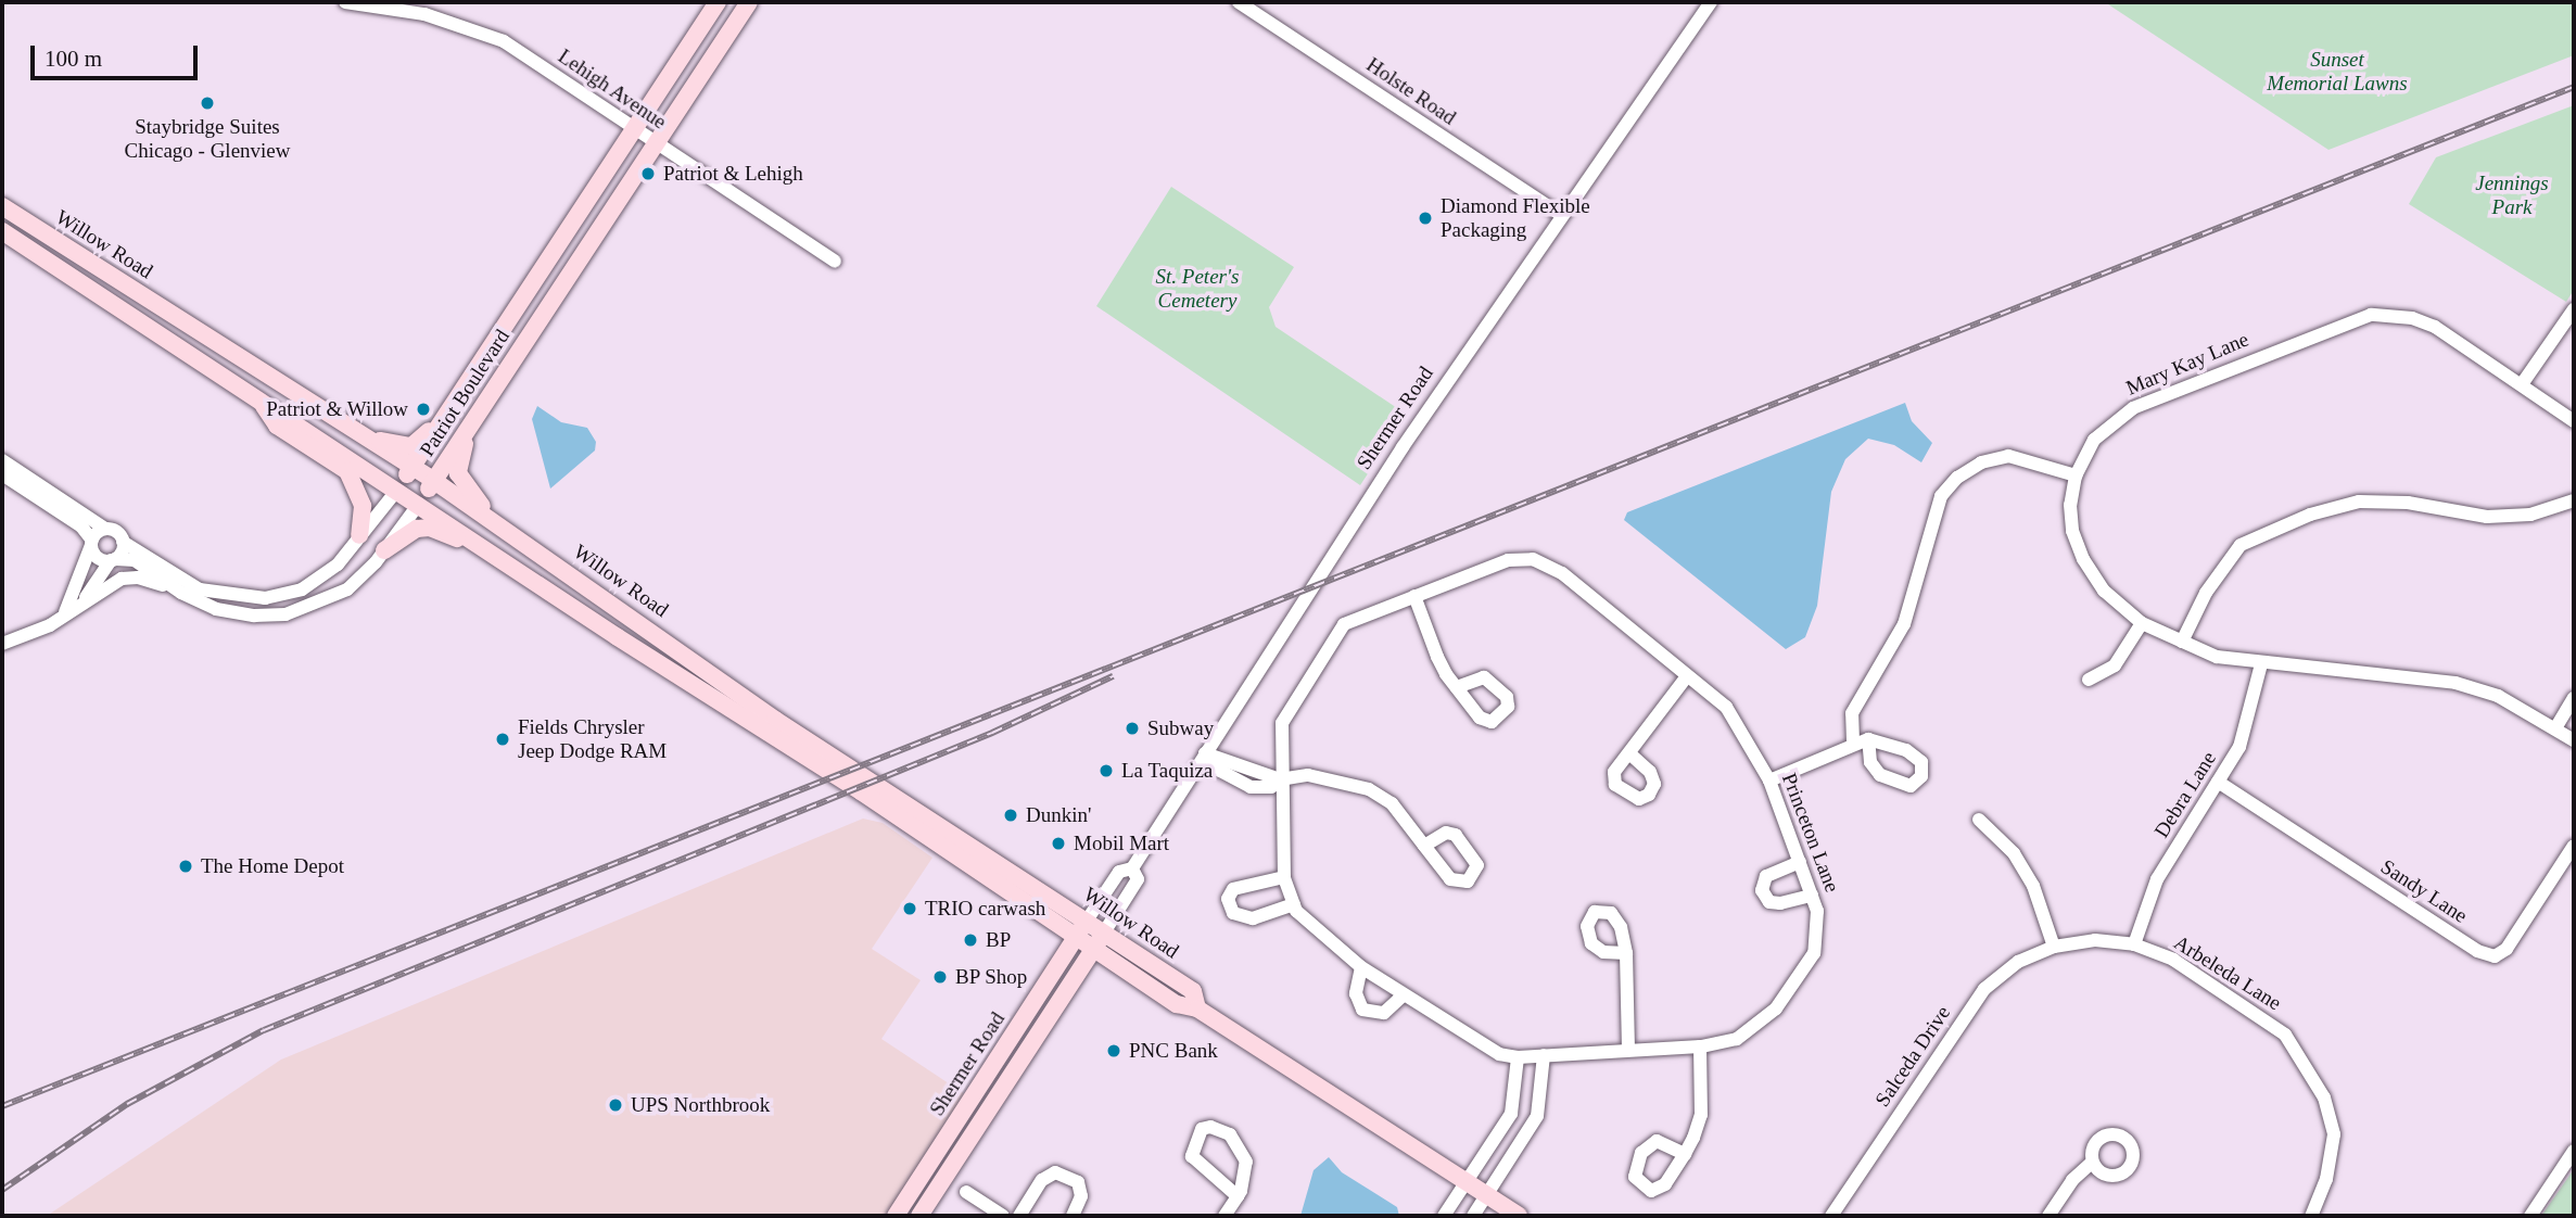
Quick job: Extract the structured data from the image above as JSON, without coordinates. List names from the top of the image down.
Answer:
{
  "streets": {
    "main road": ["Willow Road", "Patriot Boulevard", "Shermer Road"],
    "street": [
      "Lehigh Avenue",
      "Holste Road",
      "Mary Kay Lane",
      "Debra Lane",
      "Princeton Lane",
      "Sandy Lane",
      "Arbeleda Lane",
      "Salceda Drive"
    ]
  },
  "crossings": [
    ["Lehigh Avenue", "Patriot Boulevard"],
    ["Holste Road", "Shermer Road"],
    ["Willow Road", "Patriot Boulevard"],
    ["Willow Road", "Shermer Road"],
    ["Mary Kay Lane", "Debra Lane"],
    ["Debra Lane", "Sandy Lane"],
    ["Debra Lane", "Arbeleda Lane"],
    ["Arbeleda Lane", "Salceda Drive"]
  ],
  "parks": ["Sunset Memorial Lawns", "Jennings Park", "St. Peter's Cemetery"],
  "places": [
    "Staybridge Suites Chicago - Glenview",
    "Patriot & Lehigh",
    "Diamond Flexible Packaging",
    "Patriot & Willow",
    "Subway",
    "Fields Chrysler Jeep Dodge RAM",
    "La Taquiza",
    "Dunkin'",
    "Mobil Mart",
    "The Home Depot",
    "TRIO carwash",
    "BP",
    "BP Shop",
    "PNC Bank",
    "UPS Northbrook"
  ],
  "scale_bar": "100 m"
}
